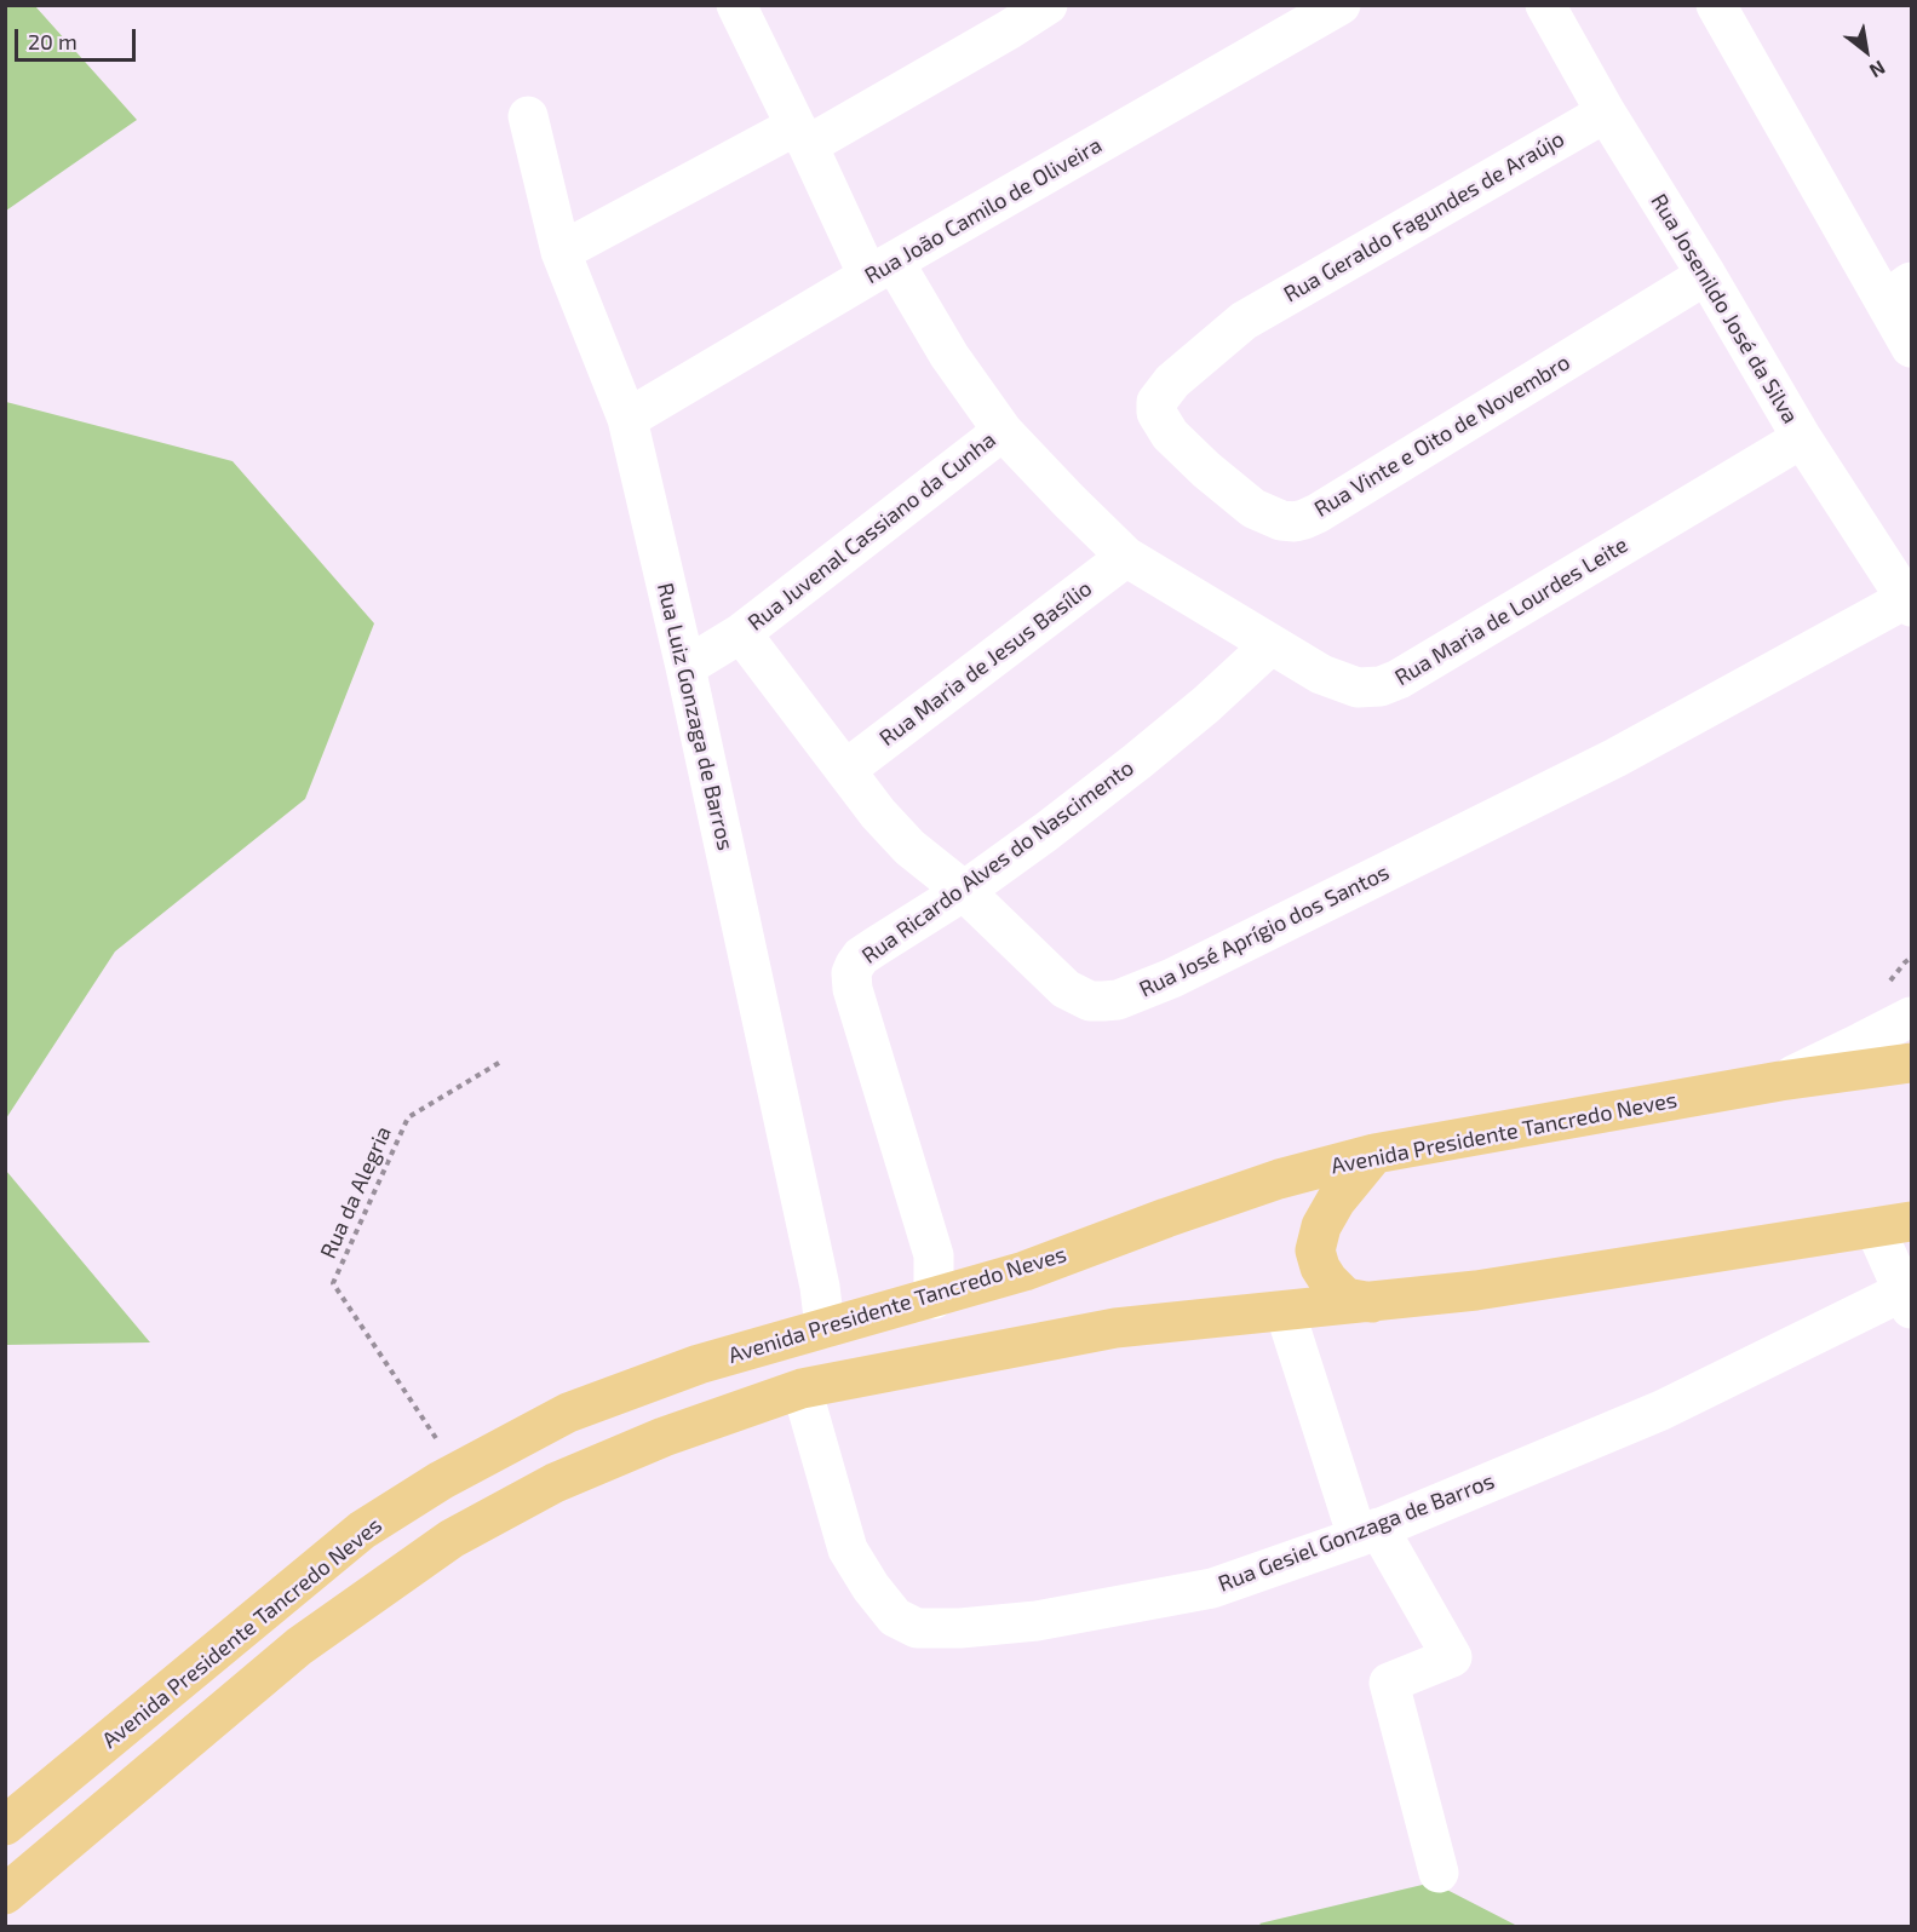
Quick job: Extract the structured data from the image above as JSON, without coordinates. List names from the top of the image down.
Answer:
{
  "streets": {
    "main road": ["Avenida Presidente Tancredo Neves"],
    "street": [
      "Rua João Camilo de Oliveira",
      "Rua Geraldo Fagundes de Araújo",
      "Rua Josenildo José da Silva",
      "Rua Vinte e Oito de Novembro",
      "Rua Juvenal Cassiano da Cunha",
      "Rua Maria de Lourdes Leite",
      "Rua Maria de Jesus Basílio",
      "Rua Luiz Gonzaga de Barros",
      "Rua Ricardo Alves do Nascimento",
      "Rua José Aprígio dos Santos",
      "Rua Gesiel Gonzaga de Barros"
    ],
    "path": ["Rua da Alegria"]
  },
  "crossings": [
    ["Rua João Camilo de Oliveira", "Rua Maria de Lourdes Leite"],
    ["Rua João Camilo de Oliveira", "Rua Luiz Gonzaga de Barros"],
    ["Rua Geraldo Fagundes de Araújo", "Rua Josenildo José da Silva"],
    ["Rua Geraldo Fagundes de Araújo", "Rua Vinte e Oito de Novembro"],
    ["Rua Josenildo José da Silva", "Rua Vinte e Oito de Novembro"],
    ["Rua Josenildo José da Silva", "Rua Maria de Lourdes Leite"],
    ["Rua Josenildo José da Silva", "Rua José Aprígio dos Santos"],
    ["Rua Juvenal Cassiano da Cunha", "Rua Maria de Lourdes Leite"],
    ["Rua Juvenal Cassiano da Cunha", "Rua José Aprígio dos Santos"],
    ["Rua Maria de Lourdes Leite", "Rua Maria de Jesus Basílio"],
    ["Rua Maria de Lourdes Leite", "Rua Ricardo Alves do Nascimento"],
    ["Rua Maria de Jesus Basílio", "Rua José Aprígio dos Santos"],
    ["Rua Luiz Gonzaga de Barros", "Avenida Presidente Tancredo Neves"],
    ["Rua Ricardo Alves do Nascimento", "Rua José Aprígio dos Santos"],
    ["Rua Ricardo Alves do Nascimento", "Avenida Presidente Tancredo Neves"]
  ],
  "scale_bar": "20 m",
  "north": "bottom right"
}
